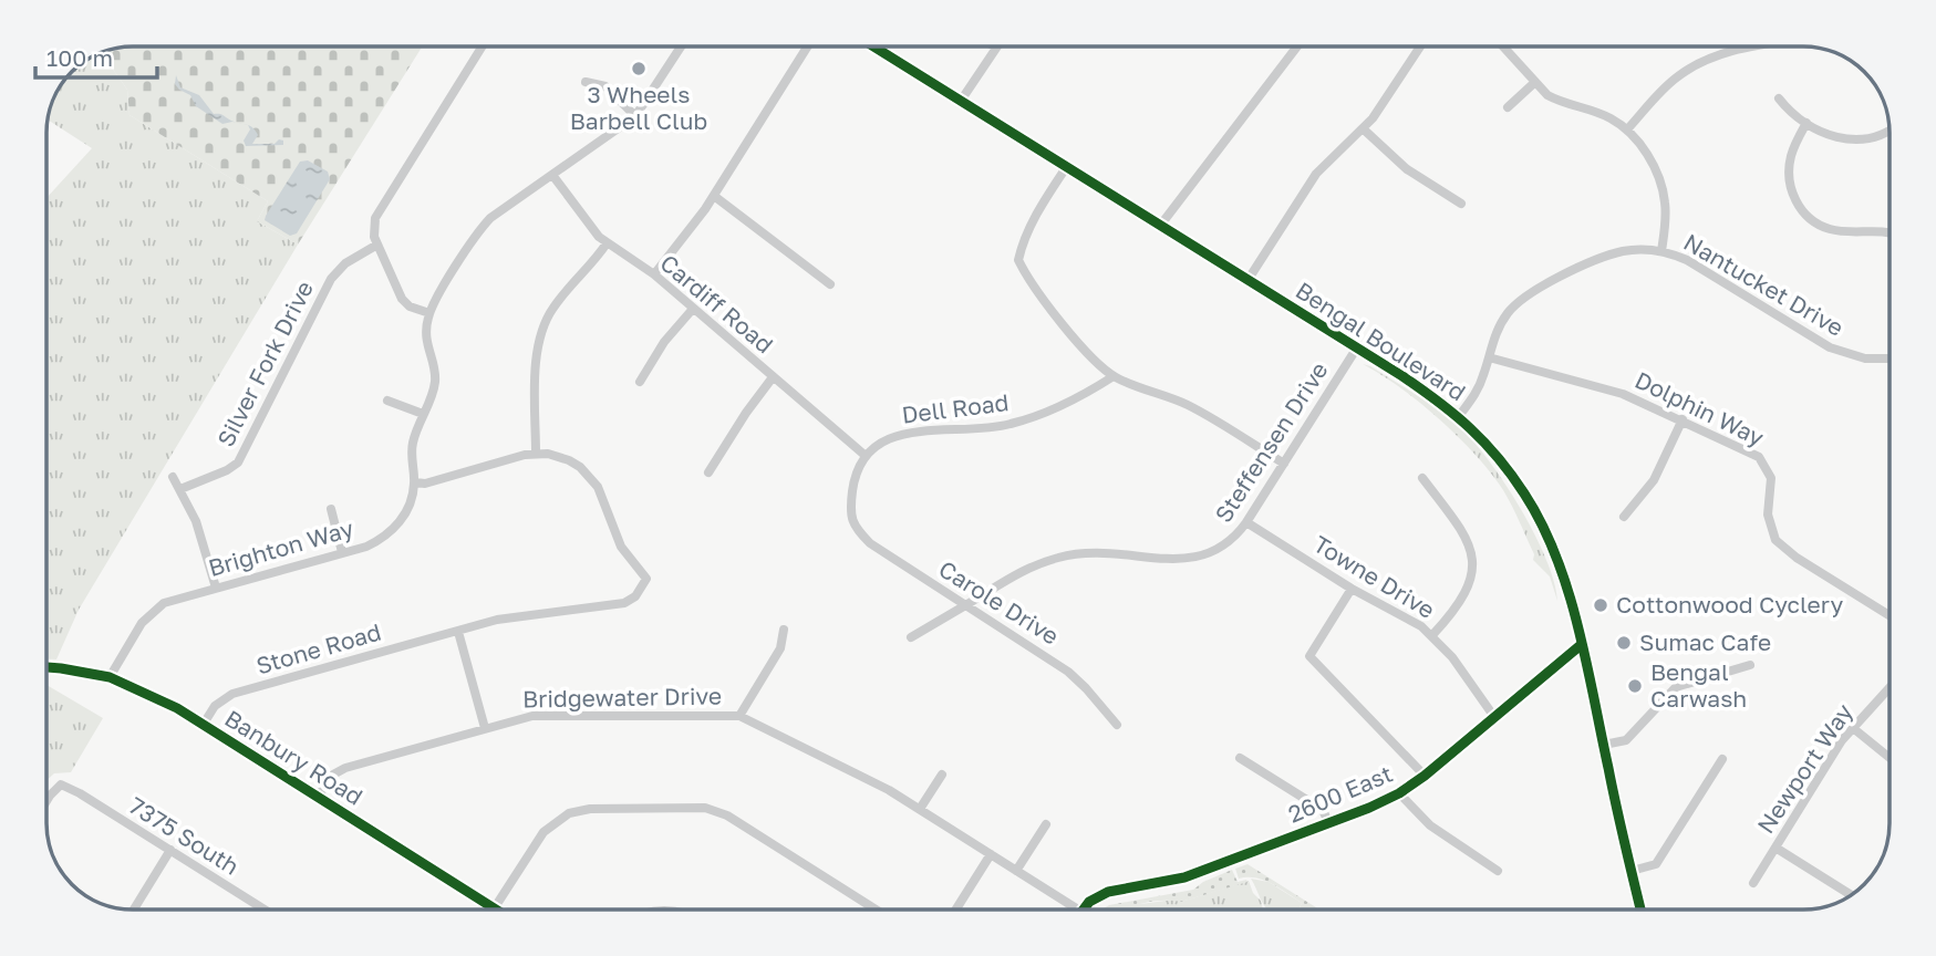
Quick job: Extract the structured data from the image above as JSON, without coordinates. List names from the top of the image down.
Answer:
{
  "streets": {
    "main road": ["Bengal Boulevard"],
    "street": [
      "Nantucket Drive",
      "Cardiff Road",
      "Silver Fork Drive",
      "Dell Road",
      "Dolphin Way",
      "Steffensen Drive",
      "Brighton Way",
      "Towne Drive",
      "Carole Drive",
      "Stone Road",
      "Bridgewater Drive",
      "Banbury Road",
      "Newport Way",
      "2600 East",
      "7375 South"
    ]
  },
  "crossings": [
    ["Nantucket Drive", "Bengal Boulevard"],
    ["Nantucket Drive", "Dolphin Way"],
    ["Cardiff Road", "Dell Road"],
    ["Cardiff Road", "Brighton Way"],
    ["Cardiff Road", "Carole Drive"],
    ["Bengal Boulevard", "Steffensen Drive"],
    ["Bengal Boulevard", "2600 East"],
    ["Dell Road", "Carole Drive"],
    ["Steffensen Drive", "Towne Drive"],
    ["Steffensen Drive", "Carole Drive"],
    ["Brighton Way", "Banbury Road"],
    ["Towne Drive", "2600 East"],
    ["Stone Road", "Banbury Road"],
    ["Bridgewater Drive", "Banbury Road"]
  ],
  "places": [
    "3 Wheels Barbell Club",
    "Cottonwood Cyclery",
    "Sumac Cafe",
    "Bengal Carwash"
  ],
  "scale_bar": "100 m"
}
